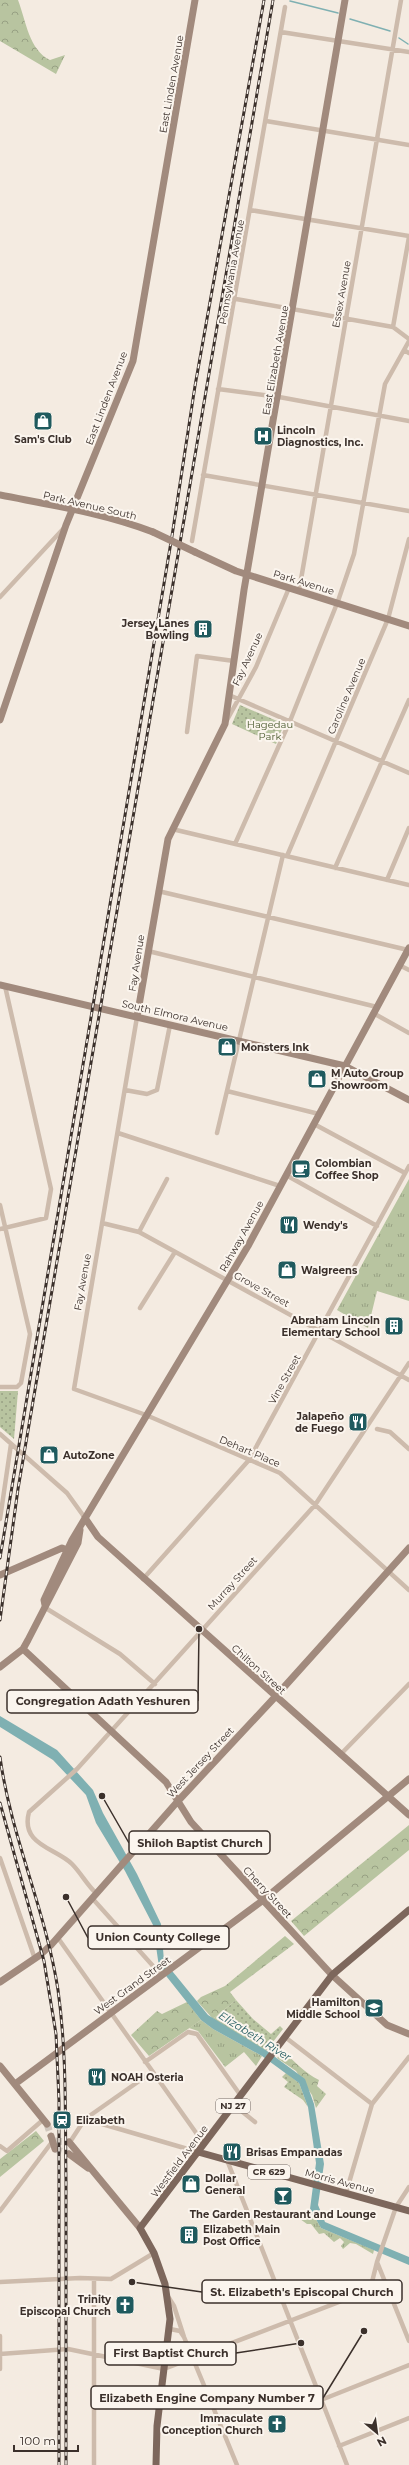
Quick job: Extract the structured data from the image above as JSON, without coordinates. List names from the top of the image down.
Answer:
{
  "streets": {
    "main road": [
      "NJ 27",
      "Westfield Avenue",
      "CR 629",
      "Morris Avenue"
    ],
    "street": [
      "East Linden Avenue",
      "Pennsylvania Avenue",
      "Essex Avenue",
      "East Elizabeth Avenue",
      "Park Avenue South",
      "Park Avenue",
      "Fay Avenue",
      "Caroline Avenue",
      "South Elmora Avenue",
      "Rahway Avenue",
      "Grove Street",
      "Vine Street",
      "Dehart Place",
      "Murray Street",
      "Chilton Street",
      "West Jersey Street",
      "Cherry Street",
      "West Grand Street"
    ]
  },
  "crossings": [
    ["East Linden Avenue", "Park Avenue South"],
    ["Essex Avenue", "Park Avenue"],
    ["East Elizabeth Avenue", "Park Avenue"],
    ["East Elizabeth Avenue", "Fay Avenue"],
    ["Park Avenue South", "Park Avenue"],
    ["Park Avenue", "Fay Avenue"],
    ["Park Avenue", "Caroline Avenue"],
    ["Fay Avenue", "South Elmora Avenue"],
    ["Fay Avenue", "Grove Street"],
    ["Fay Avenue", "Dehart Place"],
    ["Caroline Avenue", "South Elmora Avenue"],
    ["South Elmora Avenue", "Rahway Avenue"],
    ["Rahway Avenue", "Grove Street"],
    ["Rahway Avenue", "Dehart Place"],
    ["Rahway Avenue", "Chilton Street"],
    ["Rahway Avenue", "Cherry Street"],
    ["Grove Street", "Vine Street"],
    ["Grove Street", "Murray Street"],
    ["Vine Street", "Dehart Place"],
    ["Vine Street", "Chilton Street"],
    ["Dehart Place", "Murray Street"],
    ["Dehart Place", "West Jersey Street"],
    ["Murray Street", "Chilton Street"],
    ["Murray Street", "West Jersey Street"],
    ["Murray Street", "Cherry Street"],
    ["Chilton Street", "West Jersey Street"],
    ["Chilton Street", "West Grand Street"],
    ["West Jersey Street", "Cherry Street"],
    ["Cherry Street", "West Grand Street"],
    ["Cherry Street", "Westfield Avenue"],
    ["Westfield Avenue", "Morris Avenue"]
  ],
  "water": ["Elizabeth River"],
  "parks": ["Hagedau Park"],
  "places": {
    "shop": [
      "Sam's Club",
      "Monsters Ink",
      "M Auto Group Showroom",
      "Walgreens",
      "AutoZone",
      "Dollar General"
    ],
    "hospital": ["Lincoln Diagnostics, Inc."],
    "building": ["Jersey Lanes Bowling", "Abraham Lincoln Elementary School", "Elizabeth Main Post Office"],
    "cafe": ["Colombian Coffee Shop"],
    "restaurant": [
      "Wendy's",
      "Jalapeño de Fuego",
      "NOAH Osteria",
      "Brisas Empanadas"
    ],
    "other": [
      "Congregation Adath Yeshuren",
      "Shiloh Baptist Church",
      "Union County College",
      "St. Elizabeth's Episcopal Church",
      "Elizabeth Engine Company Number 7",
      "First Baptist Church"
    ],
    "school or university": ["Hamilton Middle School"],
    "station": ["Elizabeth"],
    "bar": ["The Garden Restaurant and Lounge"],
    "church": ["Trinity Episcopal Church", "Immaculate Conception Church"]
  },
  "scale_bar": "100 m",
  "north": "bottom right"
}
